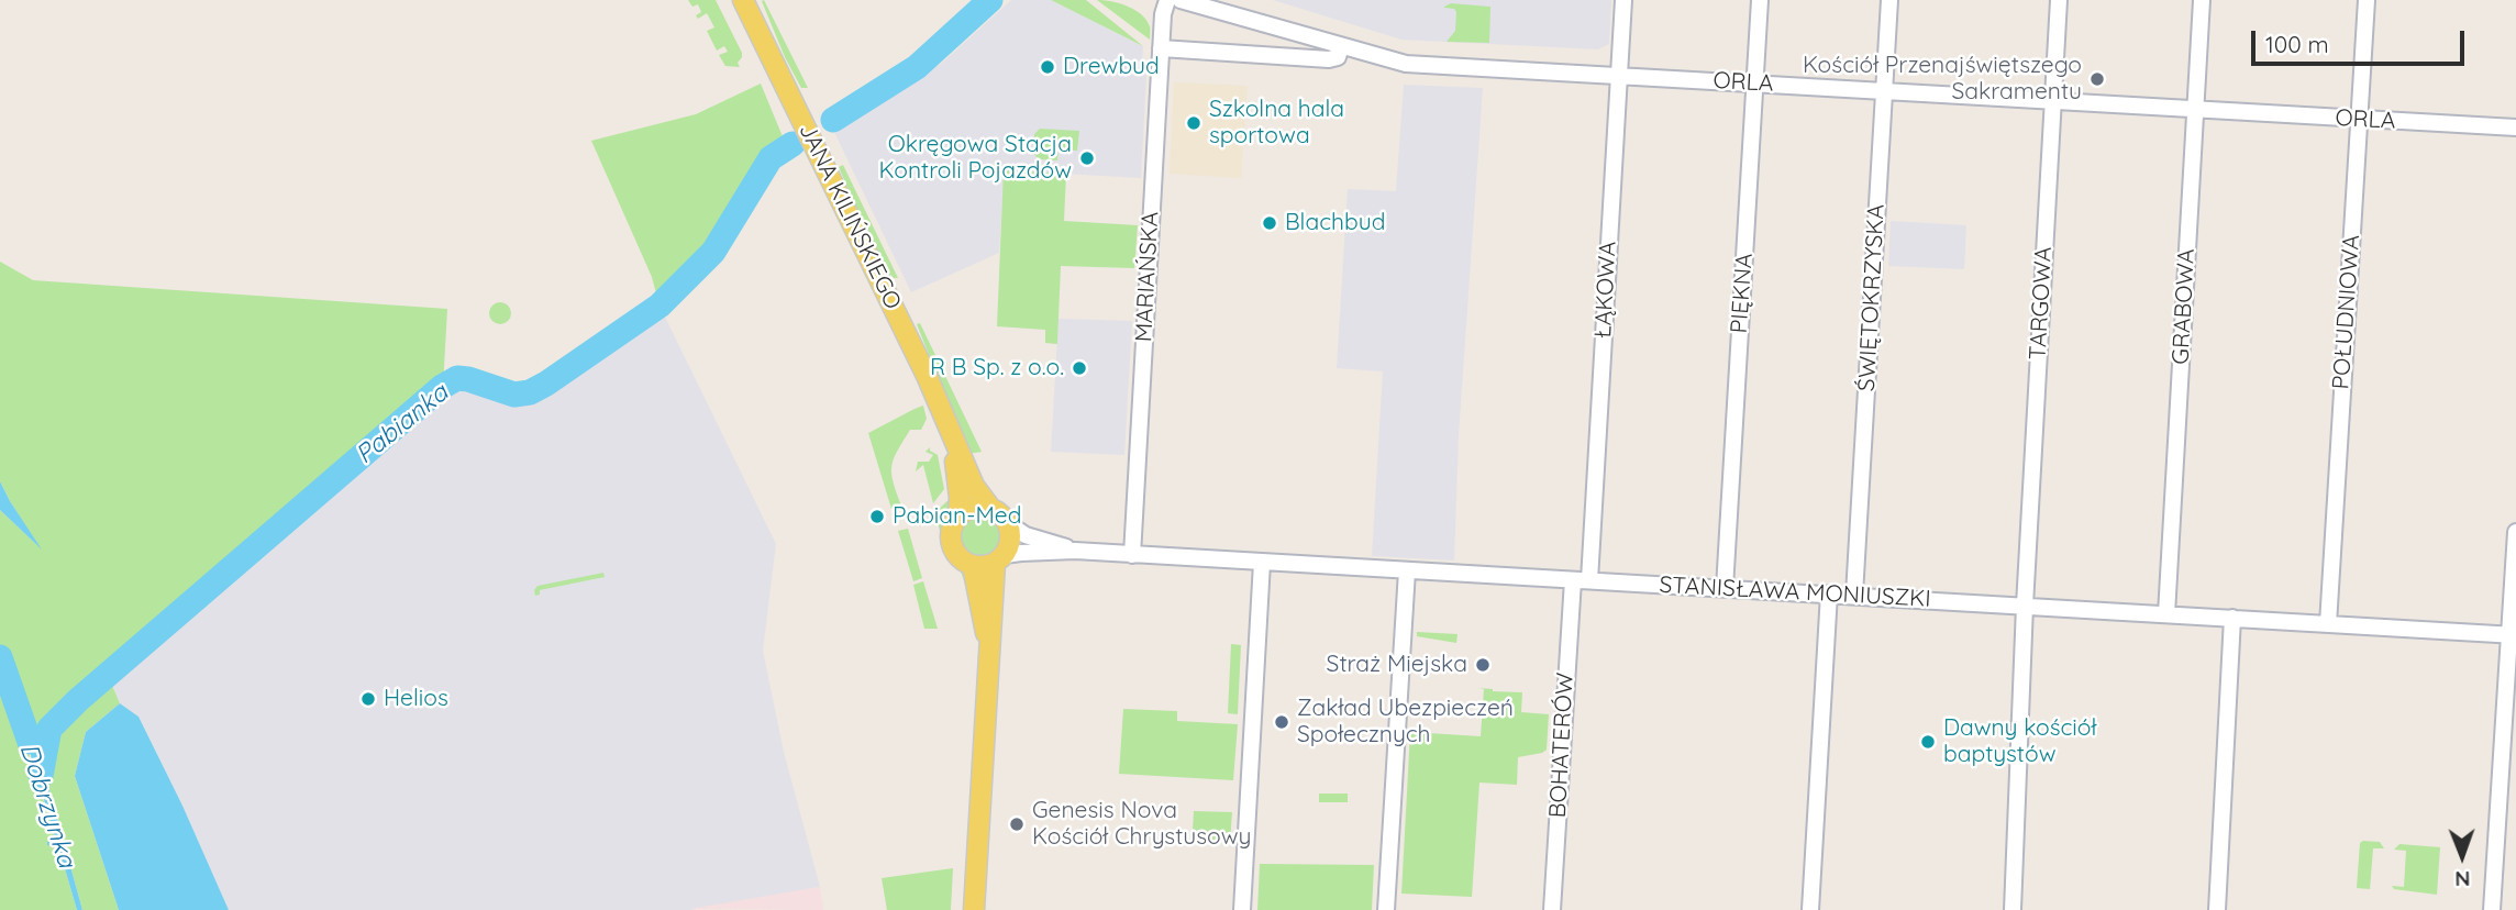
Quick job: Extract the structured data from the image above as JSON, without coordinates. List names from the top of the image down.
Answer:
{
  "streets": {
    "main road": ["JANA KILIŃSKIEGO"],
    "street": [
      "ORLA",
      "MARIAŃSKA",
      "ŁĄKOWA",
      "PIĘKNA",
      "ŚWIĘTOKRZYSKA",
      "TARGOWA",
      "GRABOWA",
      "POŁUDNIOWA",
      "STANISŁAWA MONIUSZKI",
      "BOHATERÓW"
    ]
  },
  "crossings": [
    ["ORLA", "ŁĄKOWA"],
    ["ORLA", "PIĘKNA"],
    ["ORLA", "ŚWIĘTOKRZYSKA"],
    ["ORLA", "TARGOWA"],
    ["ORLA", "GRABOWA"],
    ["ORLA", "POŁUDNIOWA"],
    ["JANA KILIŃSKIEGO", "STANISŁAWA MONIUSZKI"],
    ["MARIAŃSKA", "STANISŁAWA MONIUSZKI"],
    ["ŁĄKOWA", "STANISŁAWA MONIUSZKI"],
    ["PIĘKNA", "STANISŁAWA MONIUSZKI"],
    ["ŚWIĘTOKRZYSKA", "STANISŁAWA MONIUSZKI"],
    ["TARGOWA", "STANISŁAWA MONIUSZKI"],
    ["GRABOWA", "STANISŁAWA MONIUSZKI"],
    ["POŁUDNIOWA", "STANISŁAWA MONIUSZKI"],
    ["STANISŁAWA MONIUSZKI", "BOHATERÓW"]
  ],
  "water": ["Pabianka", "Dobrzynka"],
  "places": [
    "Drewbud",
    "Kościół Przenajświętszego Sakramentu",
    "Szkolna hala sportowa",
    "Okręgowa Stacja Kontroli Pojazdów",
    "Blachbud",
    "R B Sp. z o.o.",
    "Pabian-Med",
    "Straż Miejska",
    "Helios",
    "Zakład Ubezpieczeń Społecznych",
    "Dawny kościół baptystów",
    "Genesis Nova Kościół Chrystusowy"
  ],
  "scale_bar": "100 m",
  "north": "bottom"
}
